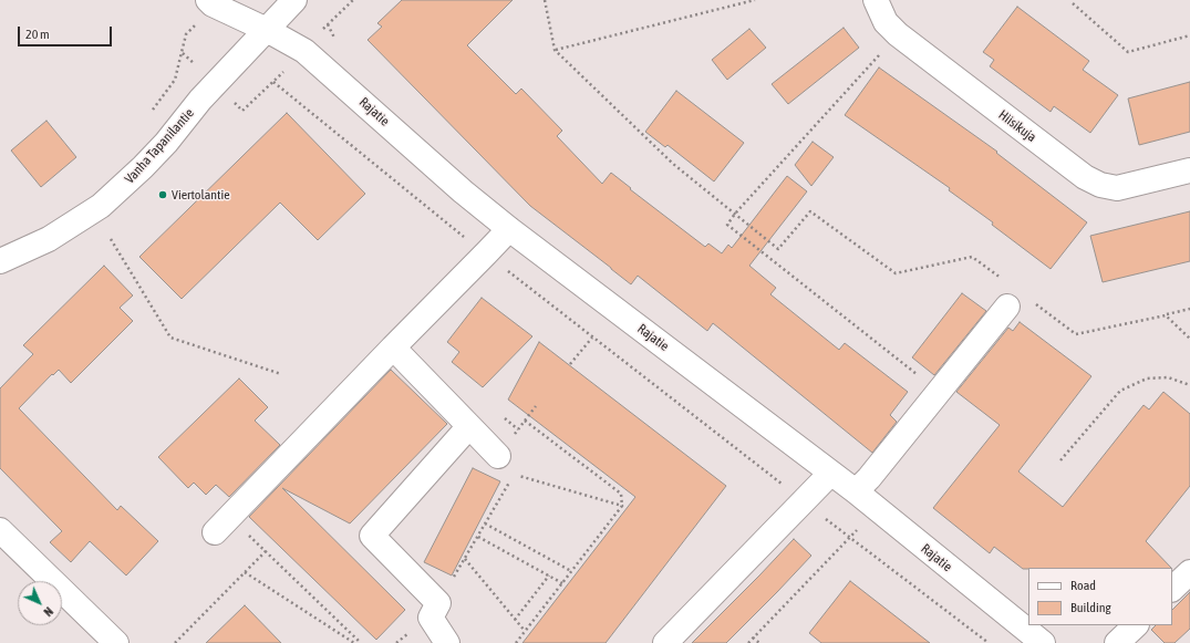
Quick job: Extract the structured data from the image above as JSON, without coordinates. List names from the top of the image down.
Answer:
{
  "streets": {
    "street": ["Rajatie", "Hiisikuja", "Vanha Tapanilantie"]
  },
  "crossings": [
    ["Rajatie", "Vanha Tapanilantie"]
  ],
  "places": ["Viertolantie"],
  "legend": ["Road", "Building"],
  "scale_bar": "20 m",
  "north": "bottom right"
}
